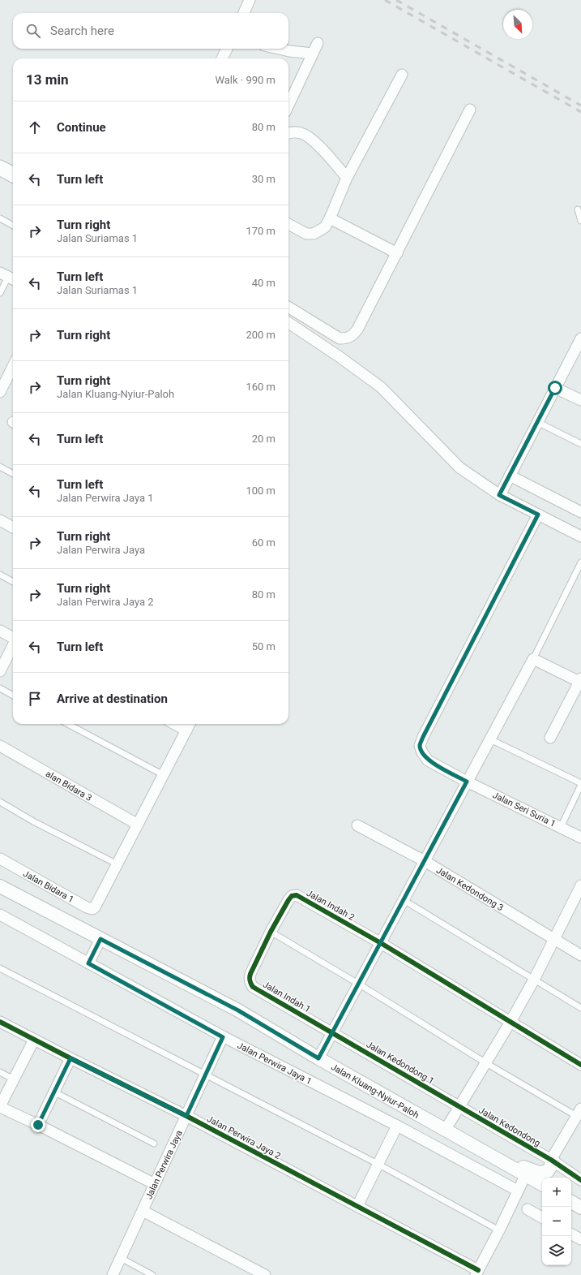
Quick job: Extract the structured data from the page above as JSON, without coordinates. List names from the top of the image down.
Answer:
{
  "streets": {
    "street": [
      "alan Bidara 3",
      "Jalan Seri Suria 1",
      "Jalan Bidara 1",
      "Jalan Kedondong 3",
      "Jalan Indah 2",
      "Jalan Indah 1",
      "Jalan Kedondong 1",
      "Jalan Perwira Jaya 1",
      "Jalan Kluang-Nyiur-Paloh",
      "Jalan Kedondong",
      "Jalan Perwira Jaya 2",
      "Jalan Perwira Jaya"
    ]
  },
  "crossings": [
    ["Jalan Indah 2", "Jalan Indah 1"],
    ["Jalan Indah 1", "Jalan Kedondong 1"],
    ["Jalan Kedondong 1", "Jalan Kedondong"],
    ["Jalan Perwira Jaya 1", "Jalan Perwira Jaya"],
    ["Jalan Perwira Jaya 2", "Jalan Perwira Jaya"]
  ],
  "north": "bottom right",
  "page": {
    "search": "Search here",
    "heading": ["13 min", "Walk · 990 m"],
    "list": [
      ["Continue", "80 m"],
      ["Turn left", "30 m"],
      ["Turn right", "Jalan Suriamas 1", "170 m"],
      ["Turn left", "Jalan Suriamas 1", "40 m"],
      ["Turn right", "200 m"],
      ["Turn right", "Jalan Kluang-Nyiur-Paloh", "160 m"],
      ["Turn left", "20 m"],
      ["Turn left", "Jalan Perwira Jaya 1", "100 m"],
      ["Turn right", "Jalan Perwira Jaya", "60 m"],
      ["Turn right", "Jalan Perwira Jaya 2", "80 m"],
      ["Turn left", "50 m"],
      "Arrive at destination"
    ],
    "map_buttons": ["+", "−"]
  }
}
